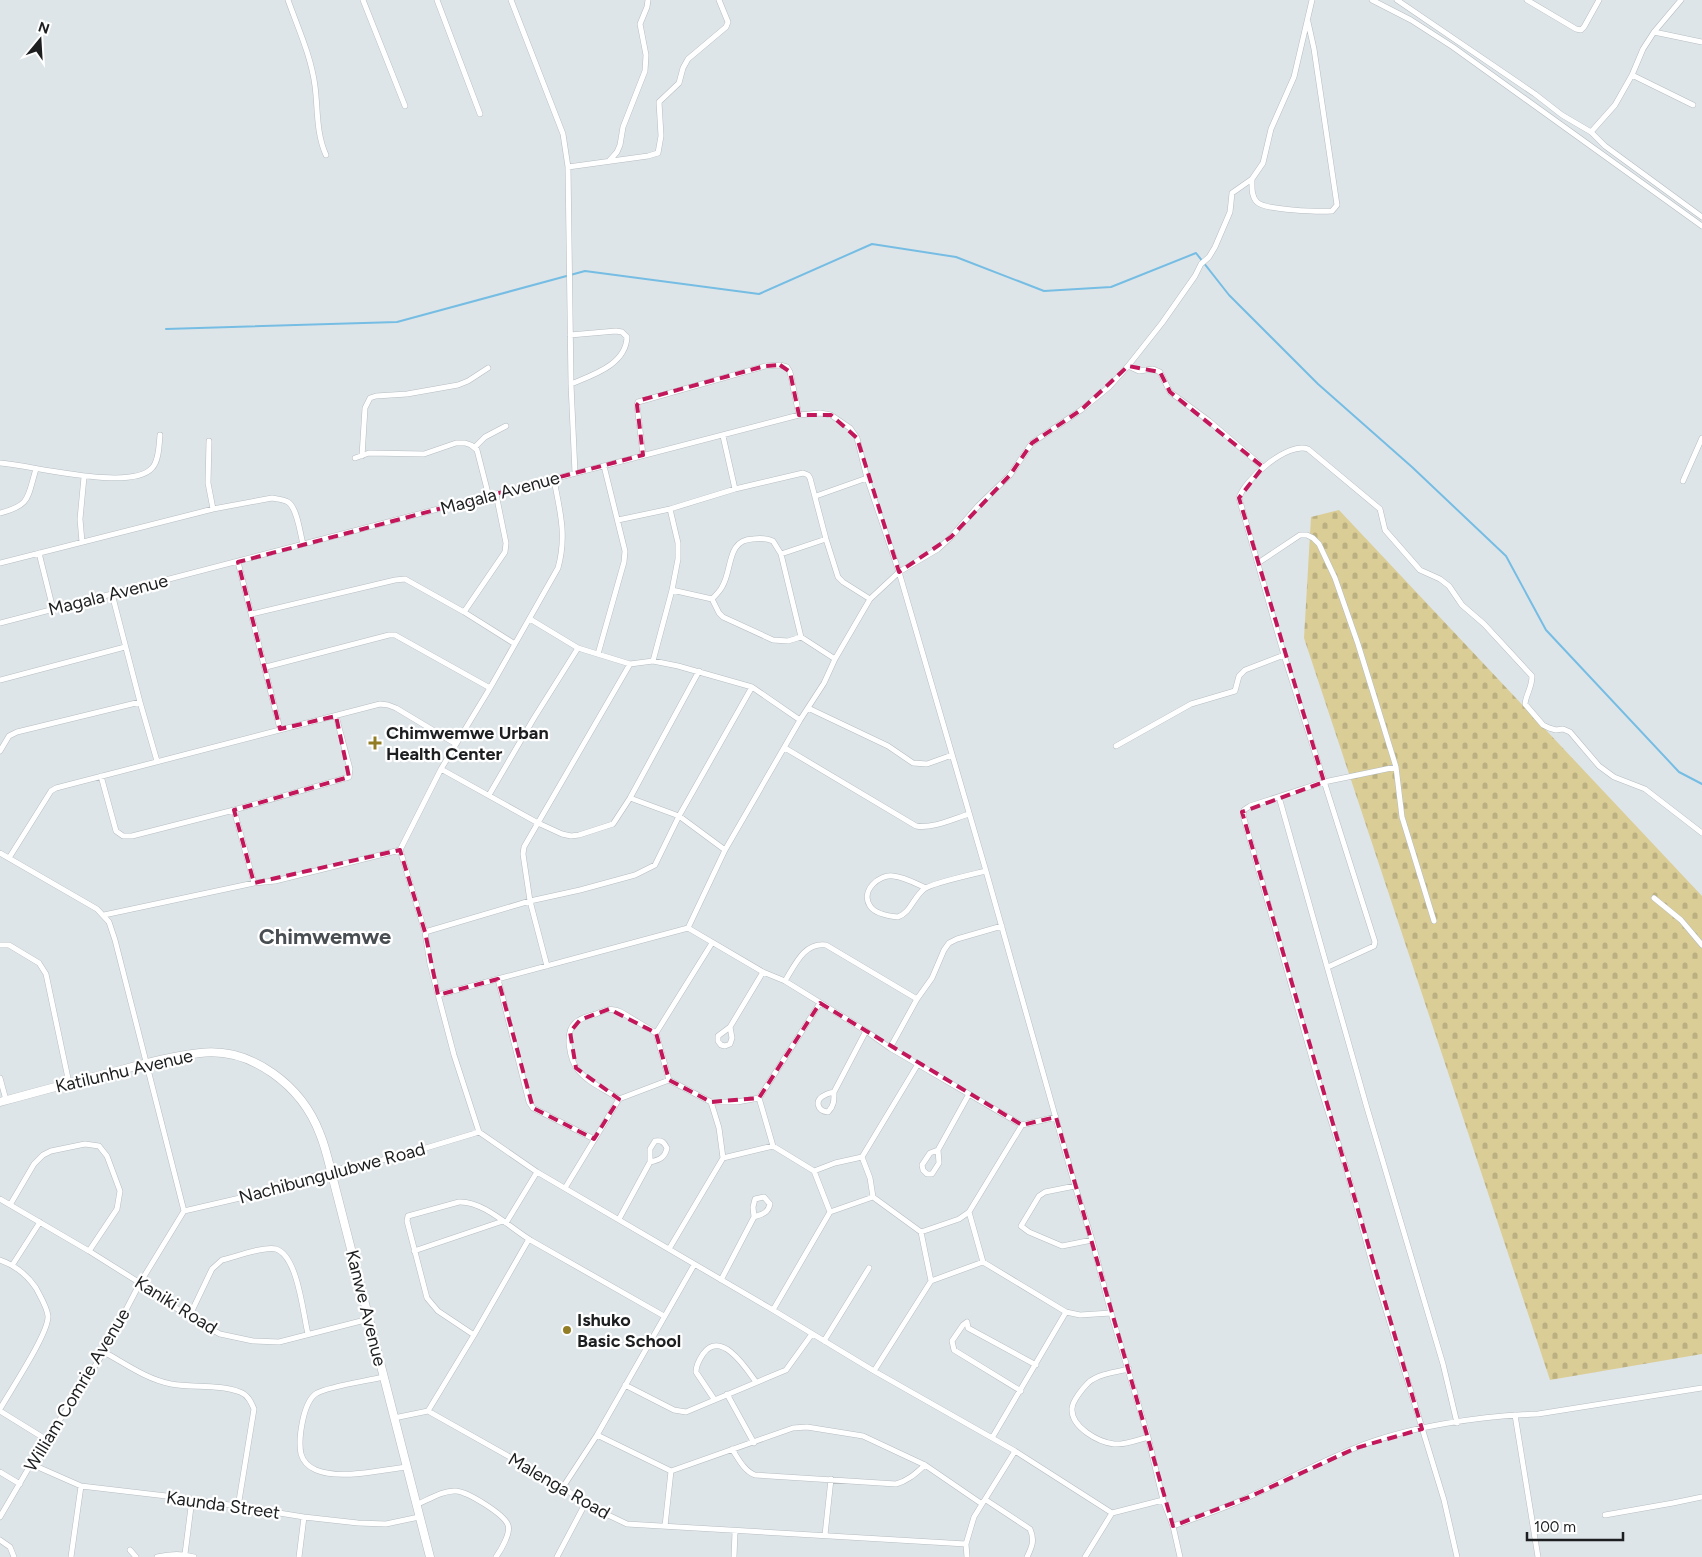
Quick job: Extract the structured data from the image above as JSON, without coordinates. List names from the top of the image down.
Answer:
{
  "streets": {
    "main road": ["Katilunhu Avenue", "Kanwe Avenue"],
    "street": [
      "Magala Avenue",
      "Nachibungulubwe Road",
      "Kaniki Road",
      "William Comrie Avenue",
      "Malenga Road",
      "Kaunda Street"
    ]
  },
  "crossings": [
    ["Katilunhu Avenue", "Kanwe Avenue"],
    ["Nachibungulubwe Road", "Kanwe Avenue"],
    ["Nachibungulubwe Road", "William Comrie Avenue"],
    ["Kaniki Road", "Kanwe Avenue"],
    ["Kaniki Road", "William Comrie Avenue"],
    ["Kanwe Avenue", "Kaunda Street"],
    ["William Comrie Avenue", "Kaunda Street"]
  ],
  "districts": ["Chimwemwe"],
  "places": {
    "health": ["Chimwemwe Urban Health Center"],
    "other": ["Ishuko Basic School"]
  },
  "scale_bar": "100 m",
  "north": "top"
}
